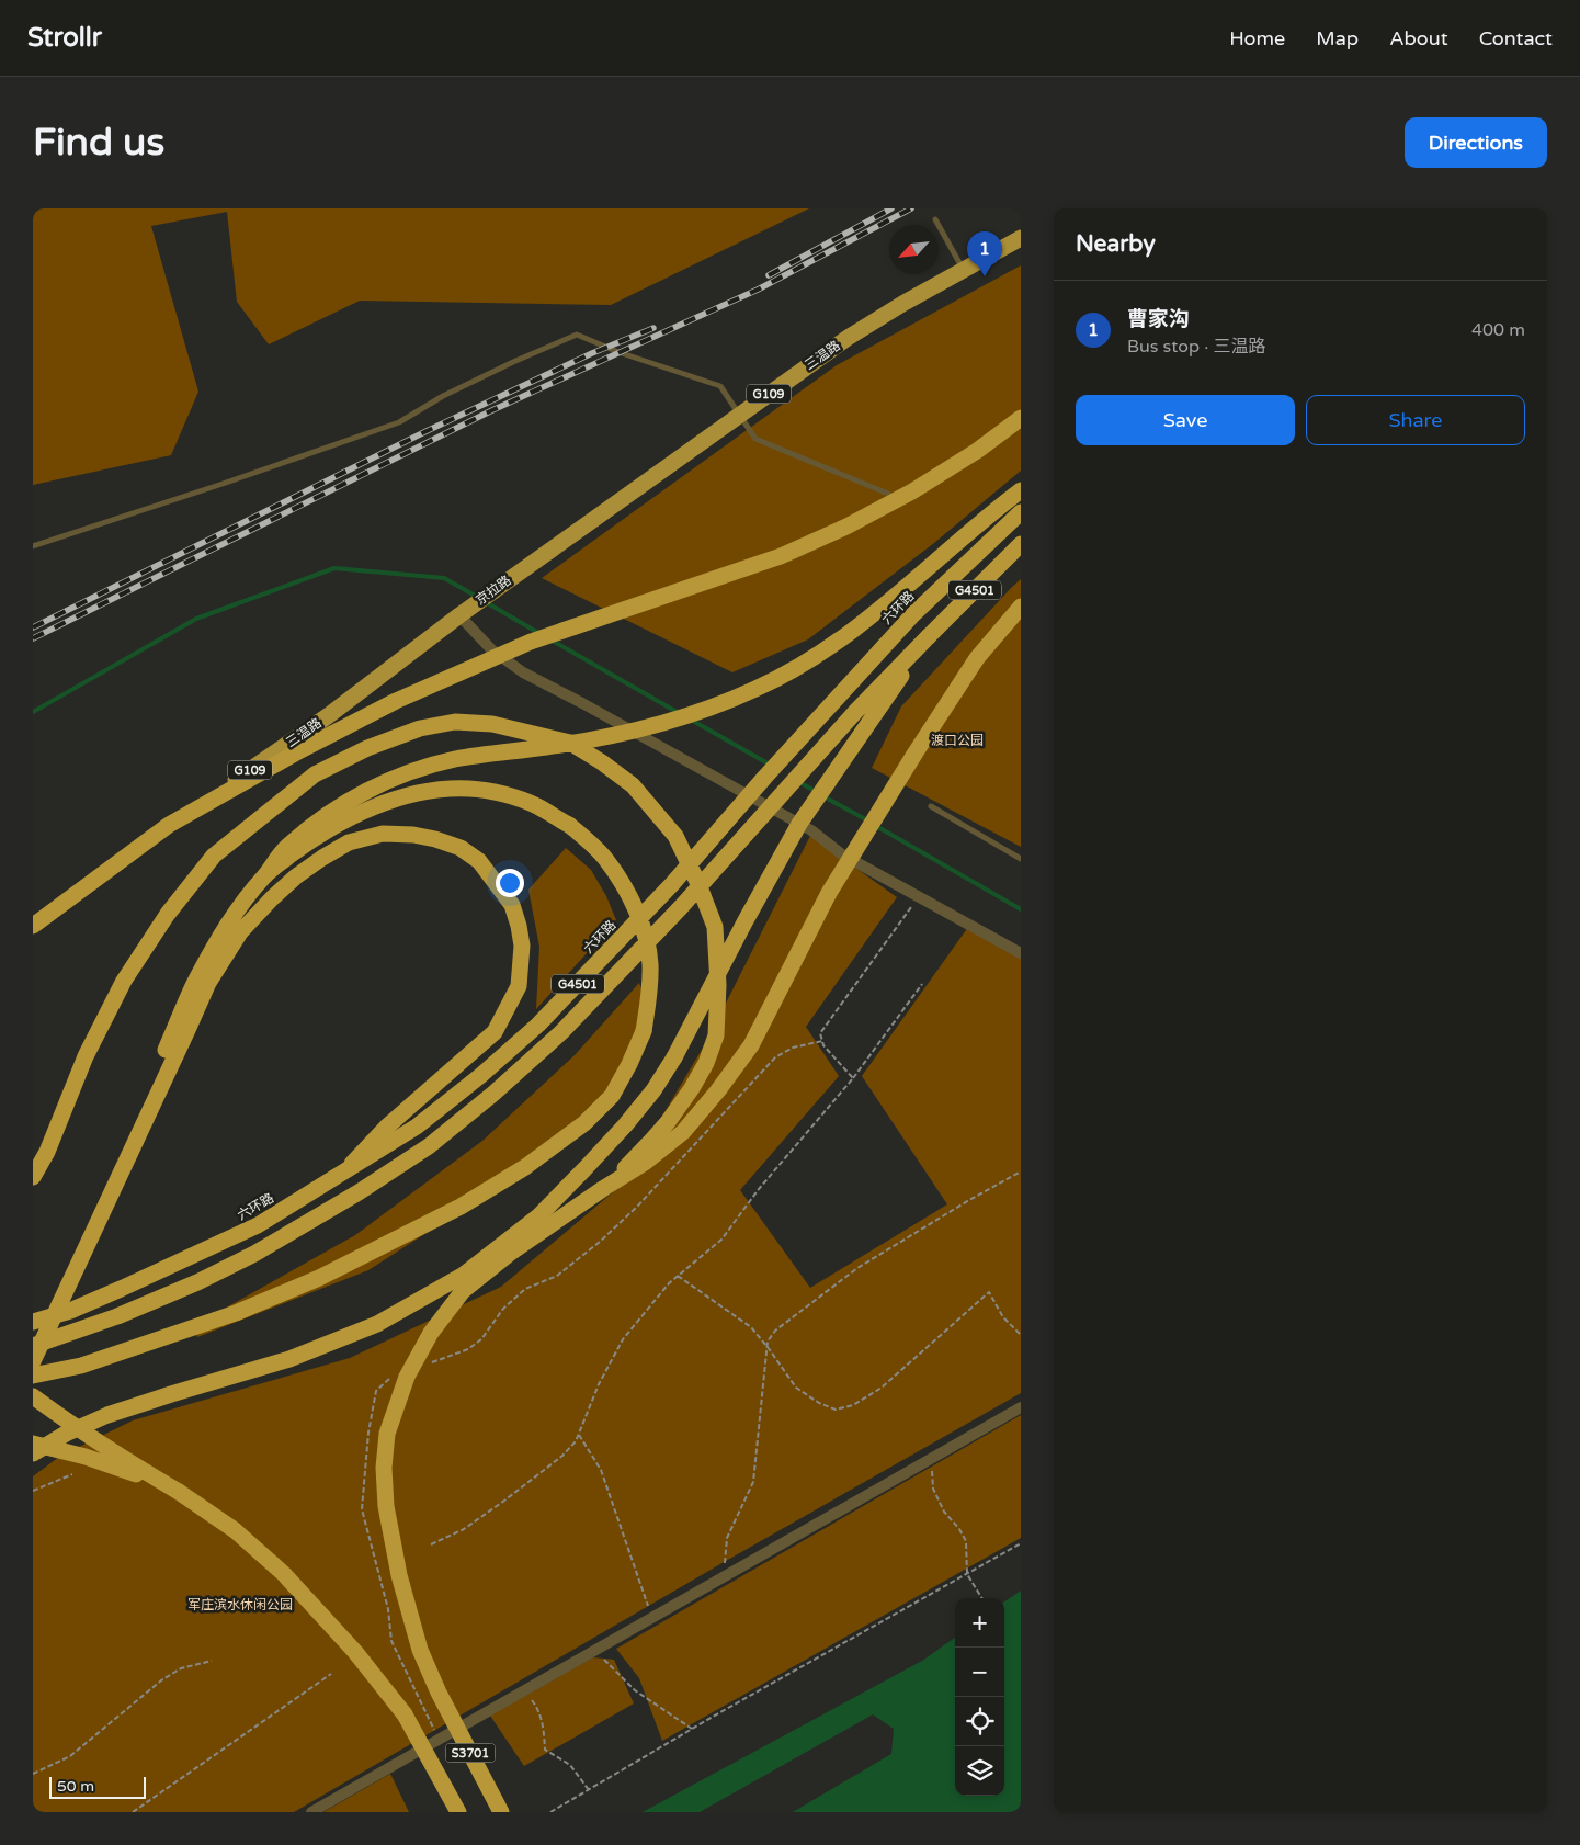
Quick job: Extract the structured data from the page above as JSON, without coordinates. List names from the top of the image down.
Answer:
{
  "streets": {
    "highway": [
      "三温路",
      "G109",
      "京拉路",
      "G4501",
      "六环路",
      "S3701"
    ]
  },
  "crossings": [
    ["三温路", "京拉路"]
  ],
  "parks": ["渡口公园", "军庄滨水休闲公园"],
  "scale_bar": "50 m",
  "north": "bottom left",
  "page": {
    "header": "Strollr",
    "nav": [
      "Home",
      "Map",
      "About",
      "Contact"
    ],
    "buttons": [
      "Directions",
      ["Save", "Share"]
    ],
    "title": "Find us",
    "heading": "Nearby",
    "pins": "1",
    "list": [
      {
        "mark": "1",
        "name": "曹家沟",
        "note": "Bus stop · 三温路",
        "value": "400 m"
      }
    ],
    "map_buttons": ["+", "−"],
    "scale": "50 m"
  }
}
